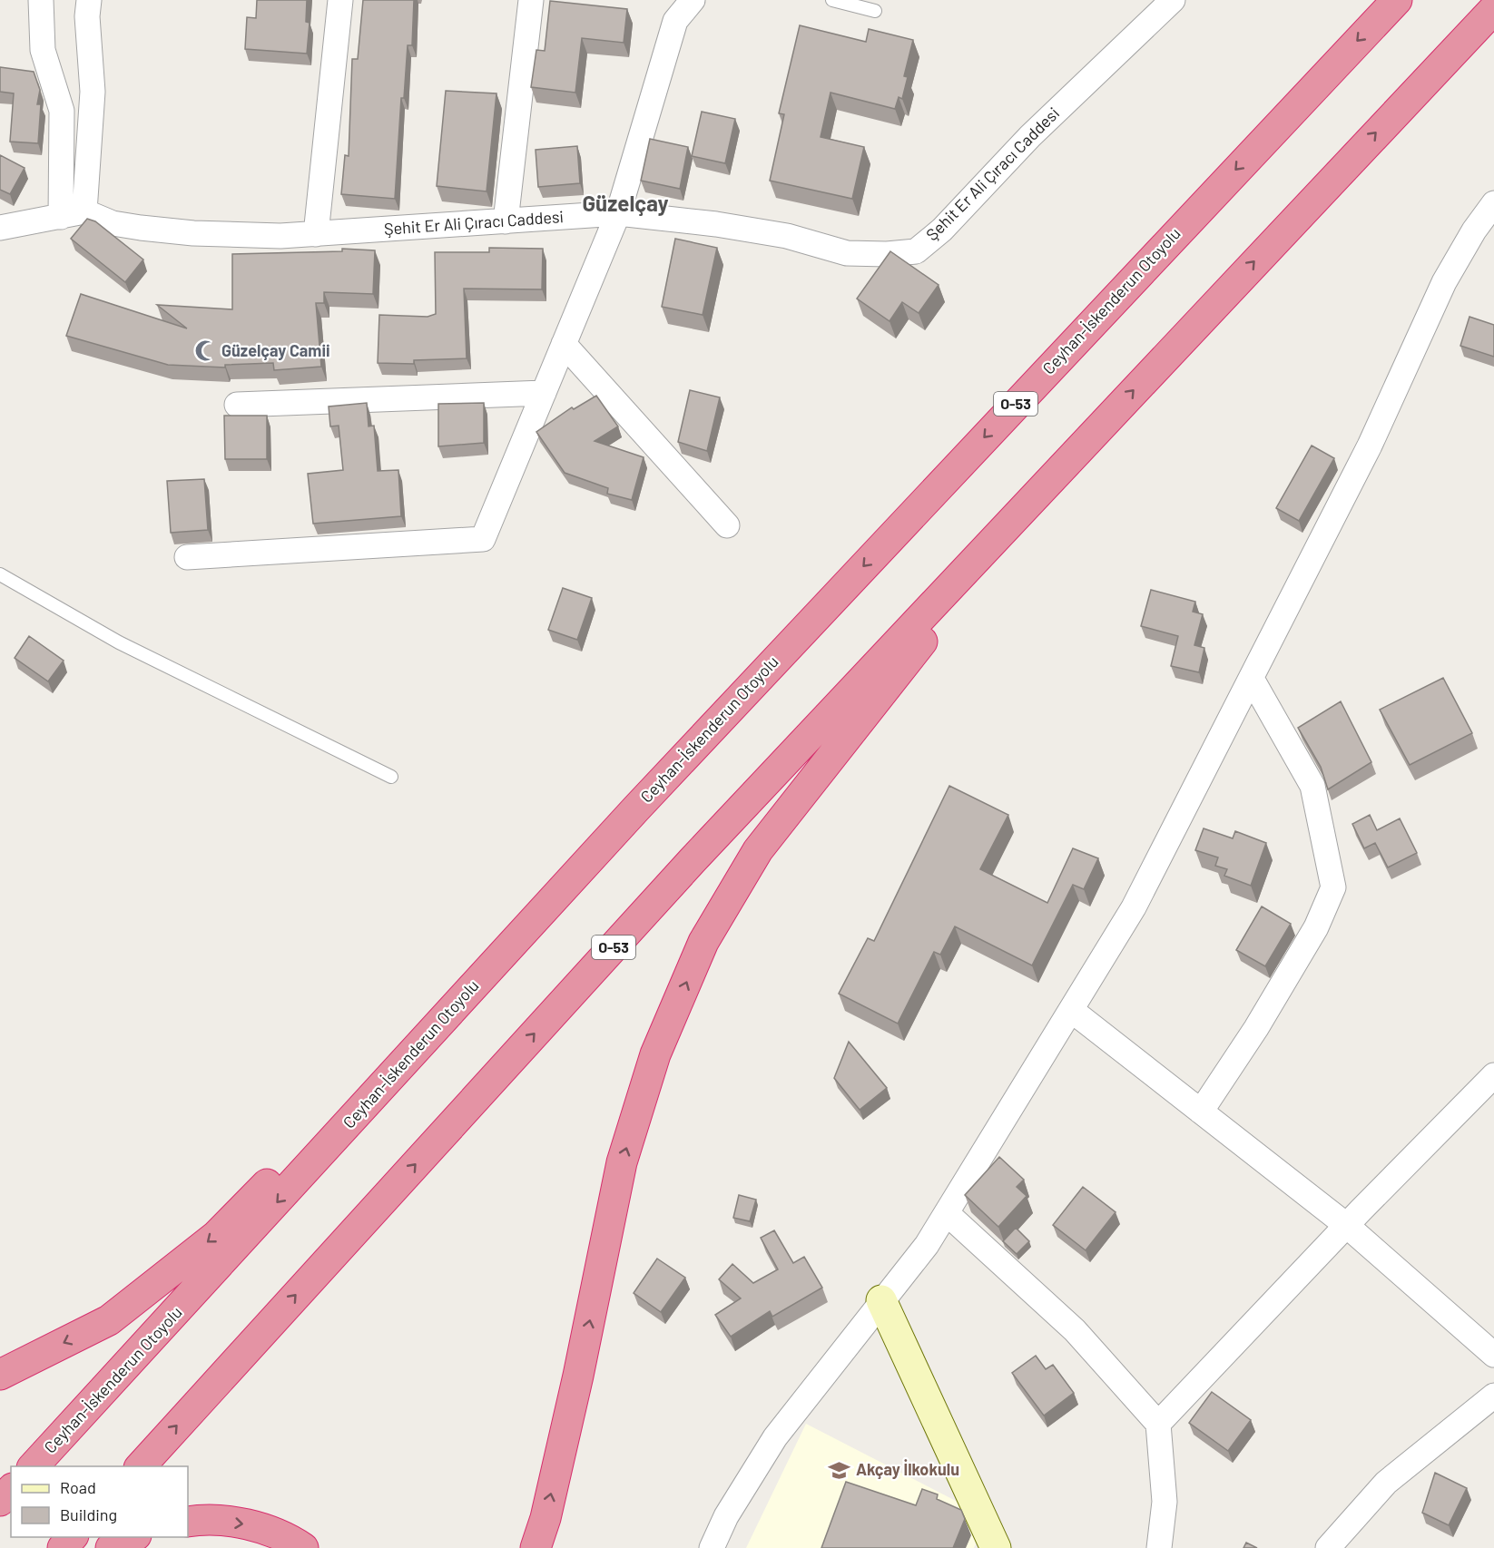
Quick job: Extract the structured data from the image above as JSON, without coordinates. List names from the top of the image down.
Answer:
{
  "streets": {
    "highway": ["Ceyhan-İskenderun Otoyolu", "O-53"],
    "street": ["Şehit Er Ali Çıracı Caddesi"]
  },
  "districts": ["Güzelçay"],
  "places": {
    "mosque": ["Güzelçay Camii"],
    "school or university": ["Akçay İlkokulu"]
  },
  "legend": ["Road", "Building"]
}
